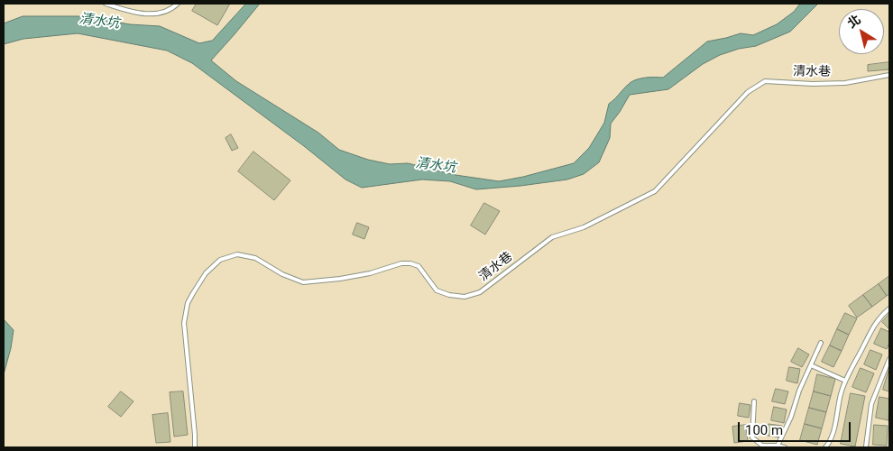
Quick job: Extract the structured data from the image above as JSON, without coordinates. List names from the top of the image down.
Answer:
{
  "streets": {
    "lane": ["清水巷"]
  },
  "water": ["清水坑"],
  "scale_bar": "100 m",
  "north": "top left"
}
